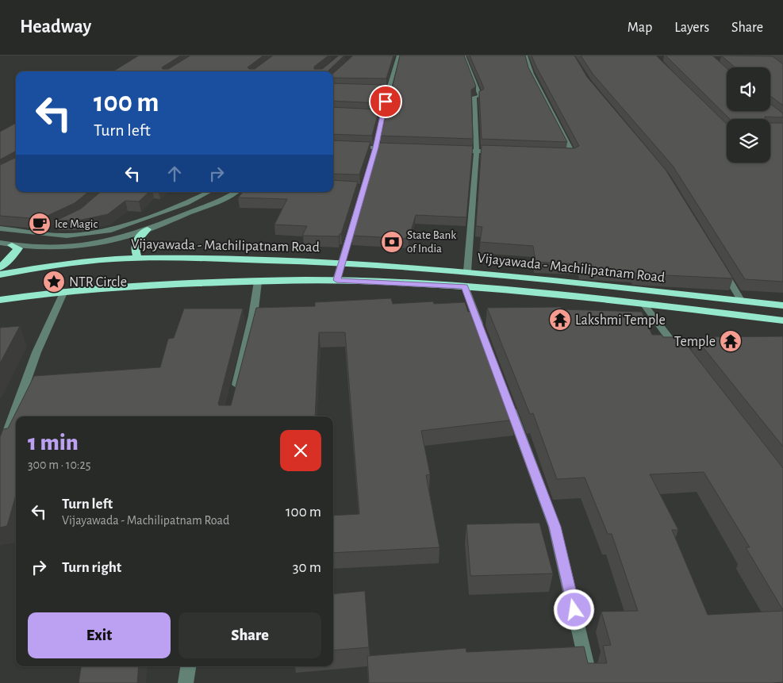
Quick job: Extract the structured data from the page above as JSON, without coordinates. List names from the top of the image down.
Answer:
{
  "streets": {
    "highway": ["Vijayawada - Machilipatnam Road"]
  },
  "places": {
    "cafe": ["Ice Magic"],
    "bank": ["State Bank of India"],
    "place": ["NTR Circle"],
    "temple": ["Lakshmi Temple", "Temple"]
  },
  "page": {
    "header": "Headway",
    "nav": ["Map", "Layers", "Share"],
    "turn": ["100 m", "Turn left"],
    "heading": ["1 min", "300 m · 10:25"],
    "list": [
      {
        "name": "Turn left",
        "note": "Vijayawada - Machilipatnam Road",
        "value": "100 m"
      },
      {
        "name": "Turn right",
        "value": "30 m"
      }
    ],
    "buttons": ["Exit", "Share"]
  }
}
